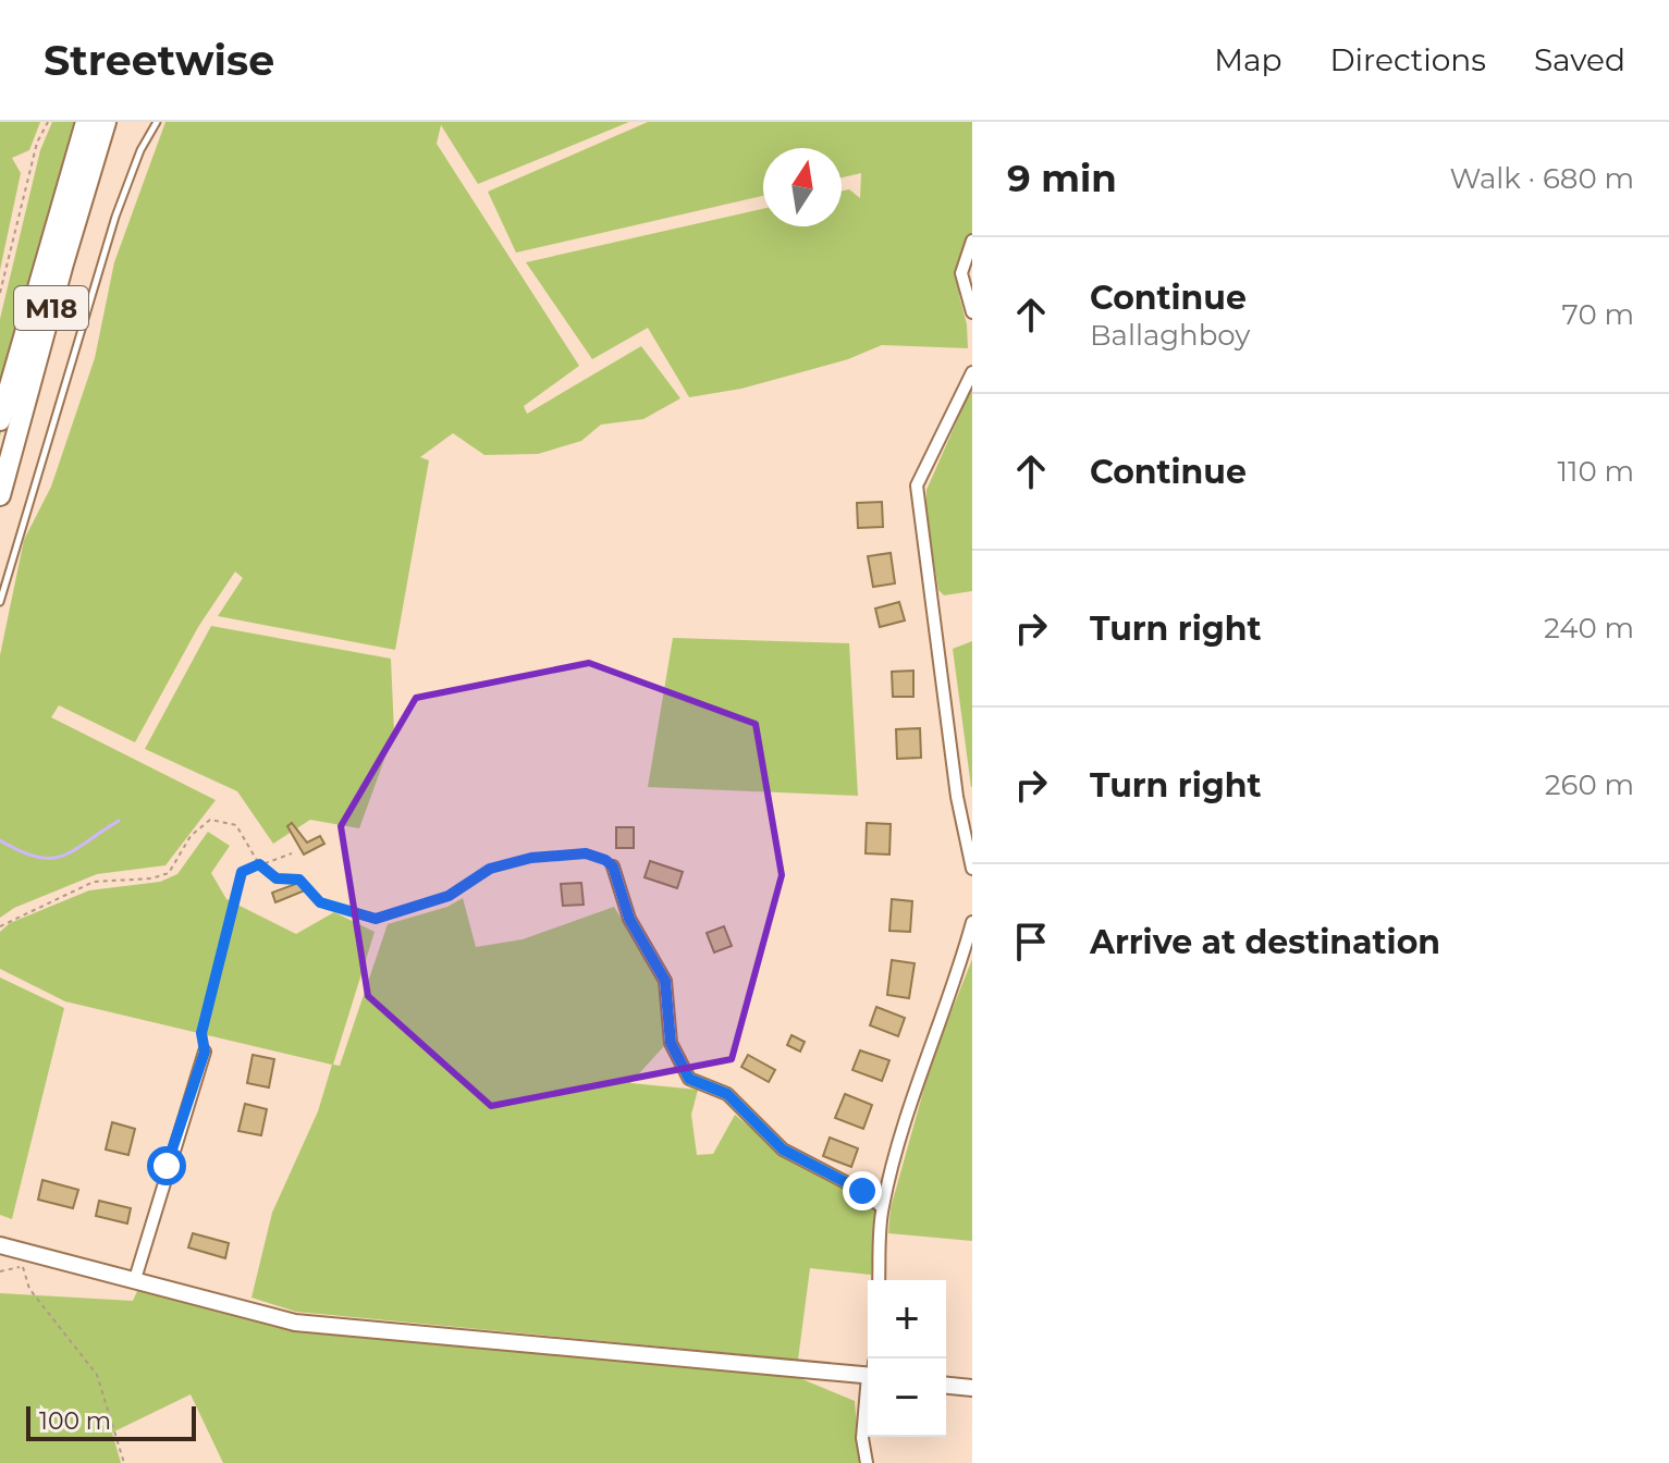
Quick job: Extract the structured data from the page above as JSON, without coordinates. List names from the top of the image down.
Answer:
{
  "streets": {
    "highway": ["M18"]
  },
  "scale_bar": "100 m",
  "north": "top",
  "page": {
    "header": "Streetwise",
    "nav": ["Map", "Directions", "Saved"],
    "heading": ["9 min", "Walk · 680 m"],
    "list": [
      ["Continue", "Ballaghboy", "70 m"],
      ["Continue", "110 m"],
      ["Turn right", "240 m"],
      ["Turn right", "260 m"],
      "Arrive at destination"
    ],
    "map_buttons": ["+", "−"],
    "scale": "100 m"
  }
}
